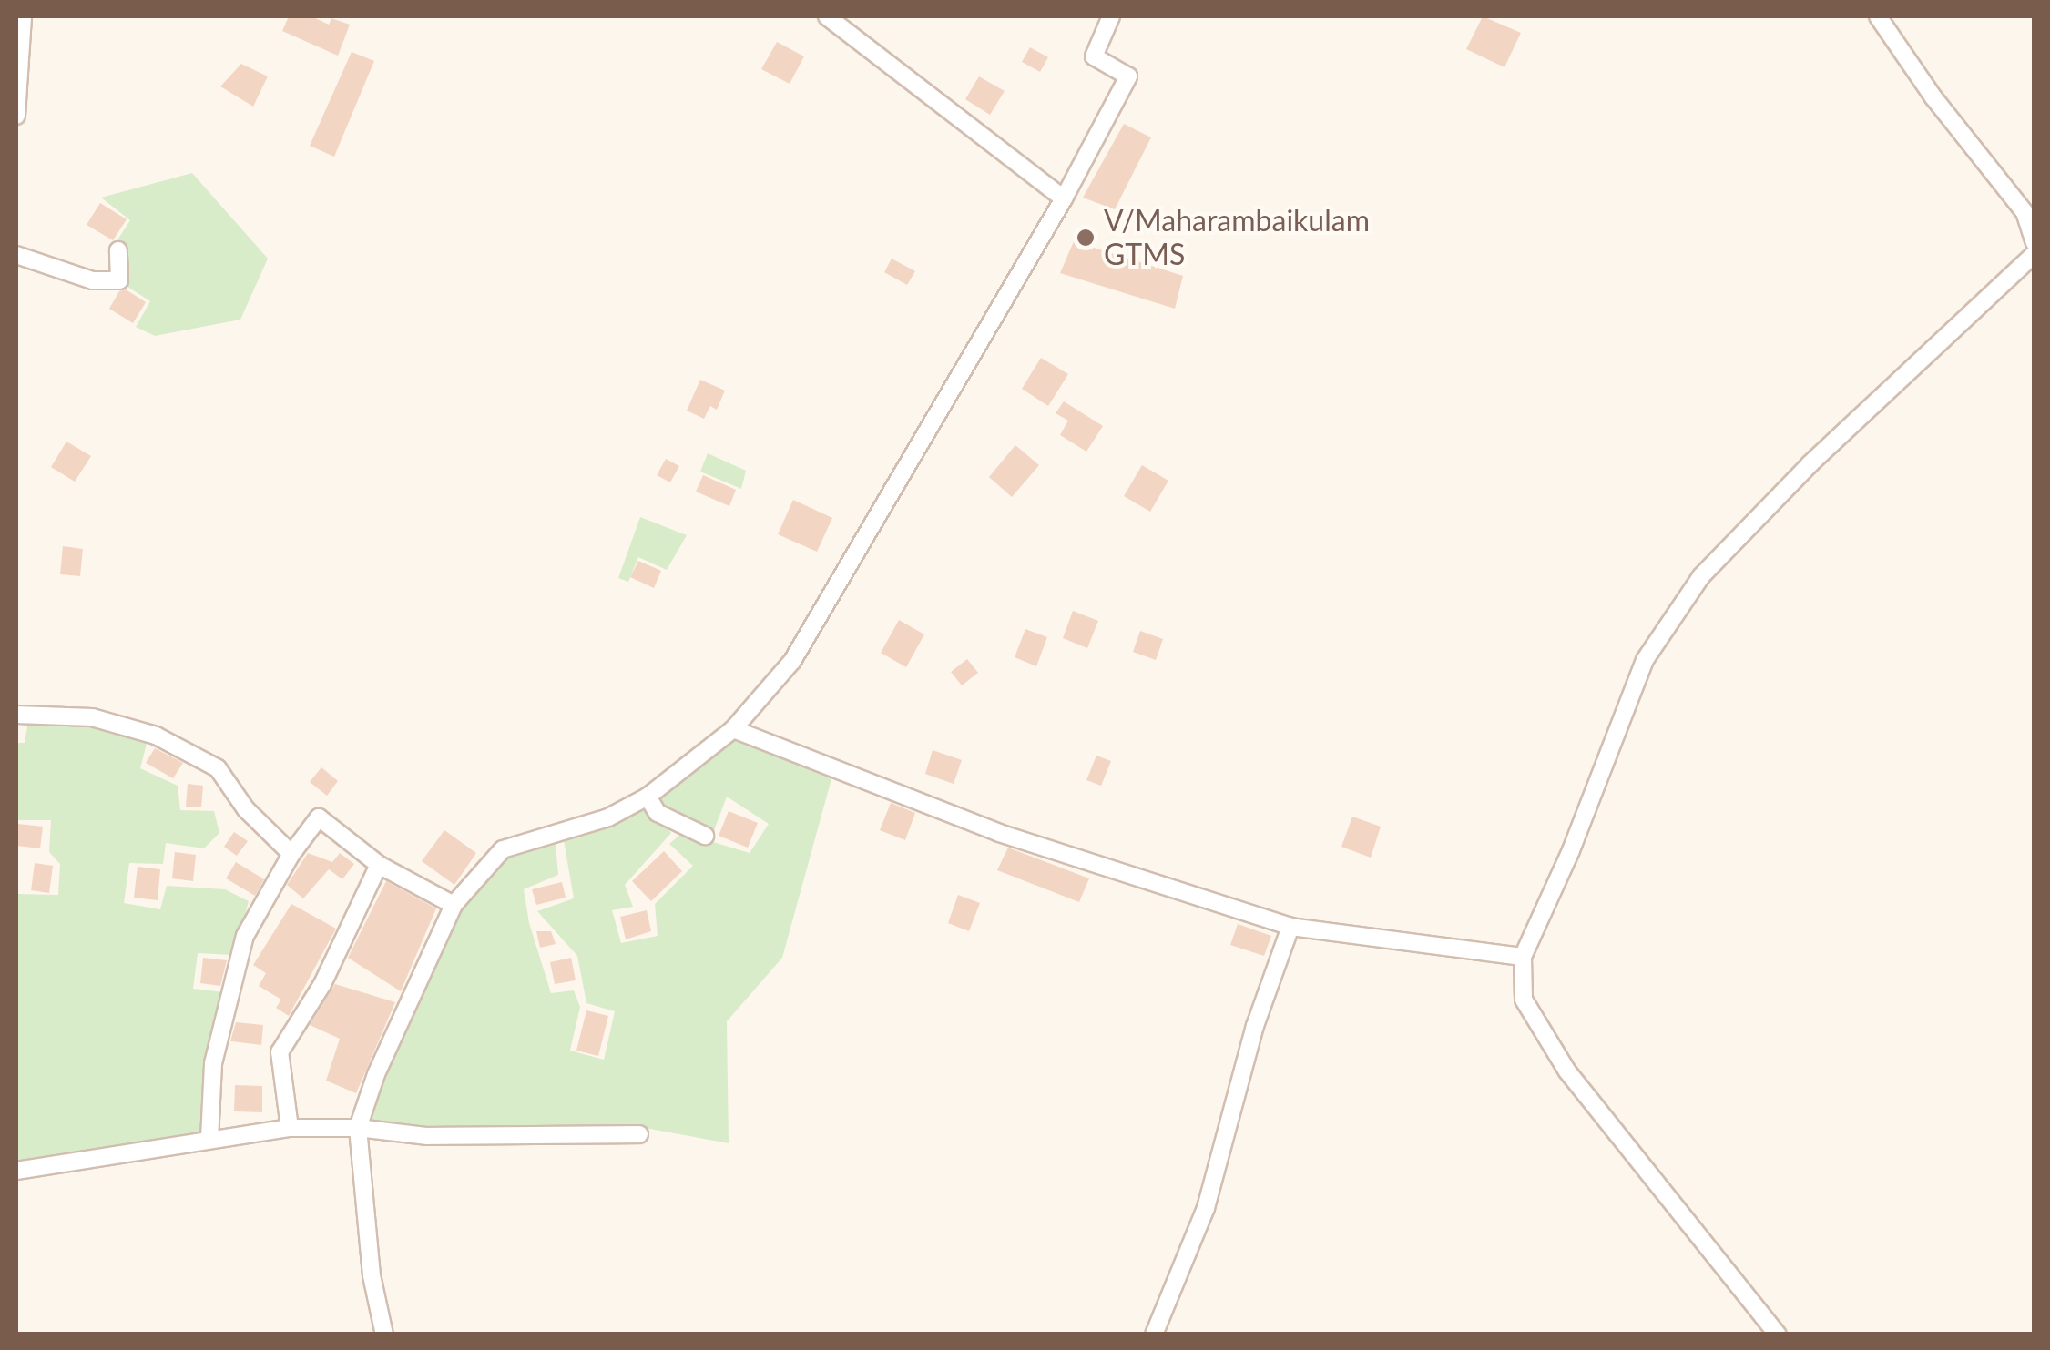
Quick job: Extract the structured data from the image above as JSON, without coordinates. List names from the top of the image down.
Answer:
{
  "places": ["V/Maharambaikulam GTMS"]
}
